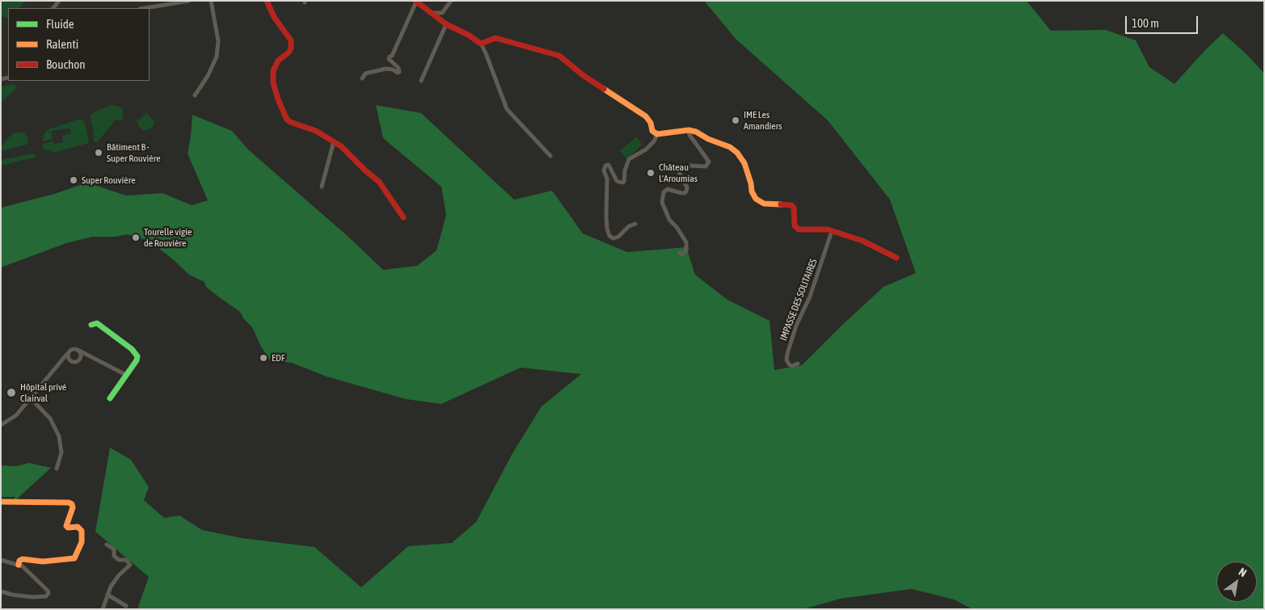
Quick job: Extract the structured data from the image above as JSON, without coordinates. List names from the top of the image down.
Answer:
{
  "streets": {
    "street": ["IMPASSE DES SOLITAIRES"]
  },
  "places": [
    "IME Les Amandiers",
    "Bâtiment B - Super Rouvière",
    "Château L'Aroumias",
    "Super Rouvière",
    "Tourelle vigie de Rouvière",
    "EDF",
    "Hôpital privé Clairval"
  ],
  "legend": ["Fluide", "Ralenti", "Bouchon"],
  "scale_bar": "100 m",
  "north": "top right"
}
